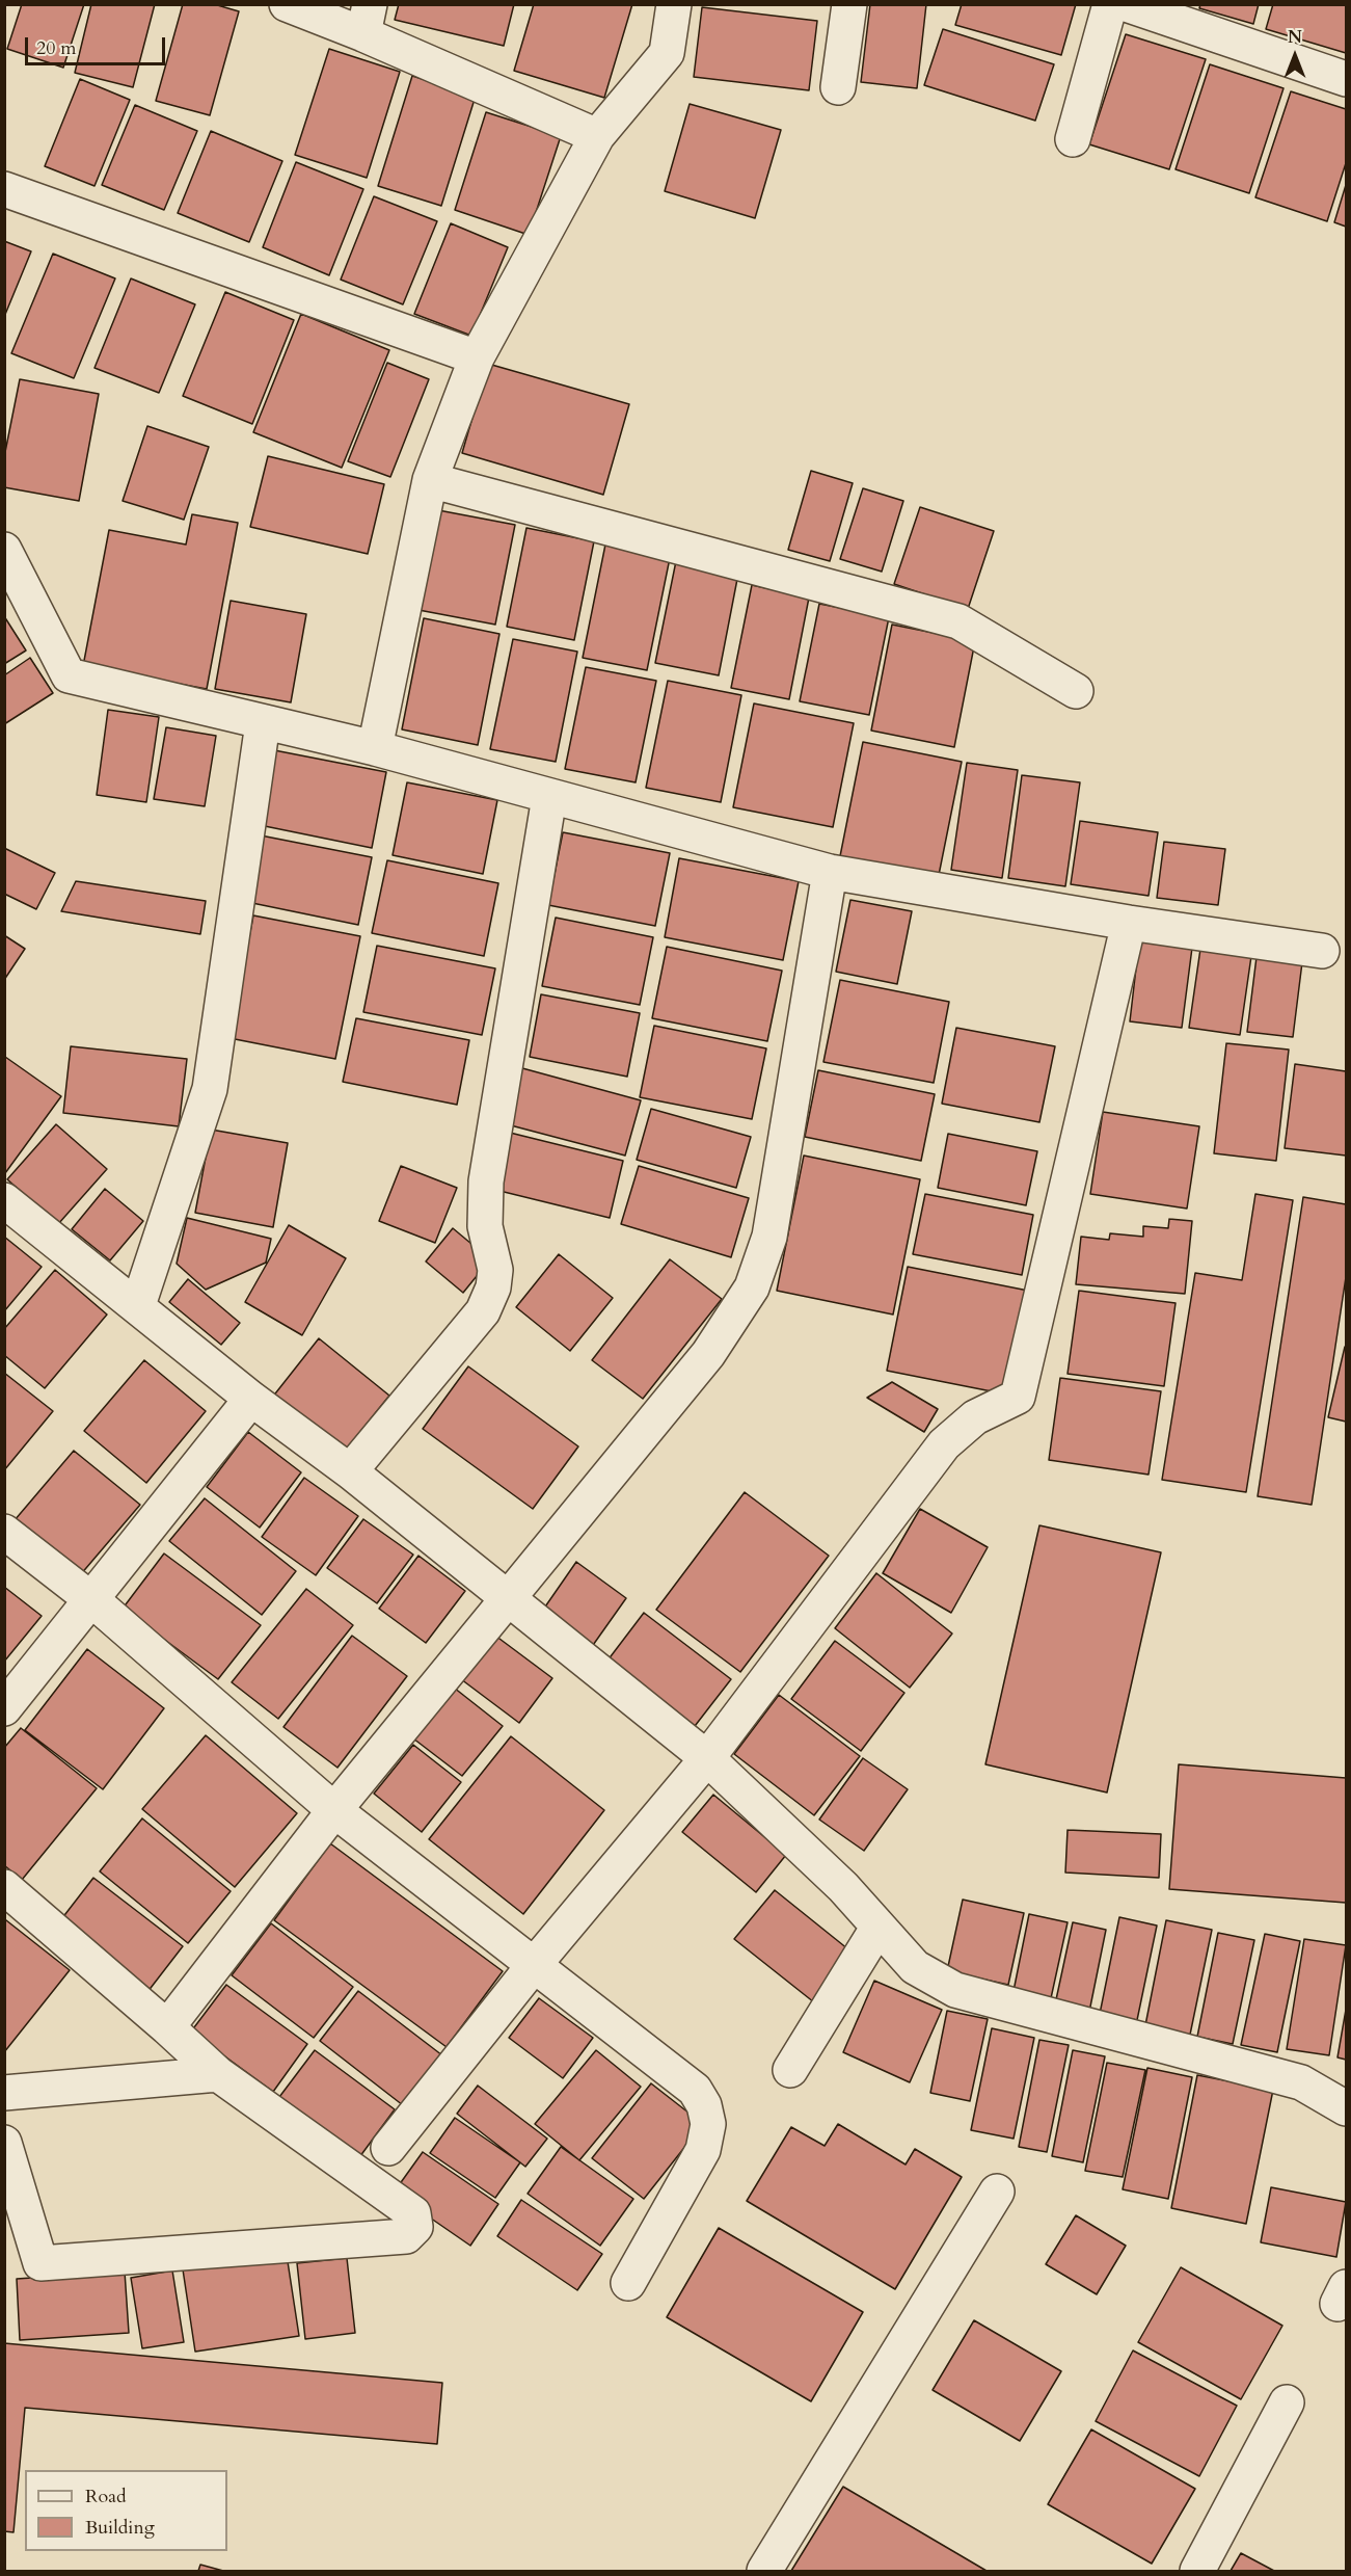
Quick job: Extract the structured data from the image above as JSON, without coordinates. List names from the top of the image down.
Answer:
{
  "legend": ["Road", "Building"],
  "scale_bar": "20 m",
  "north": "top"
}
